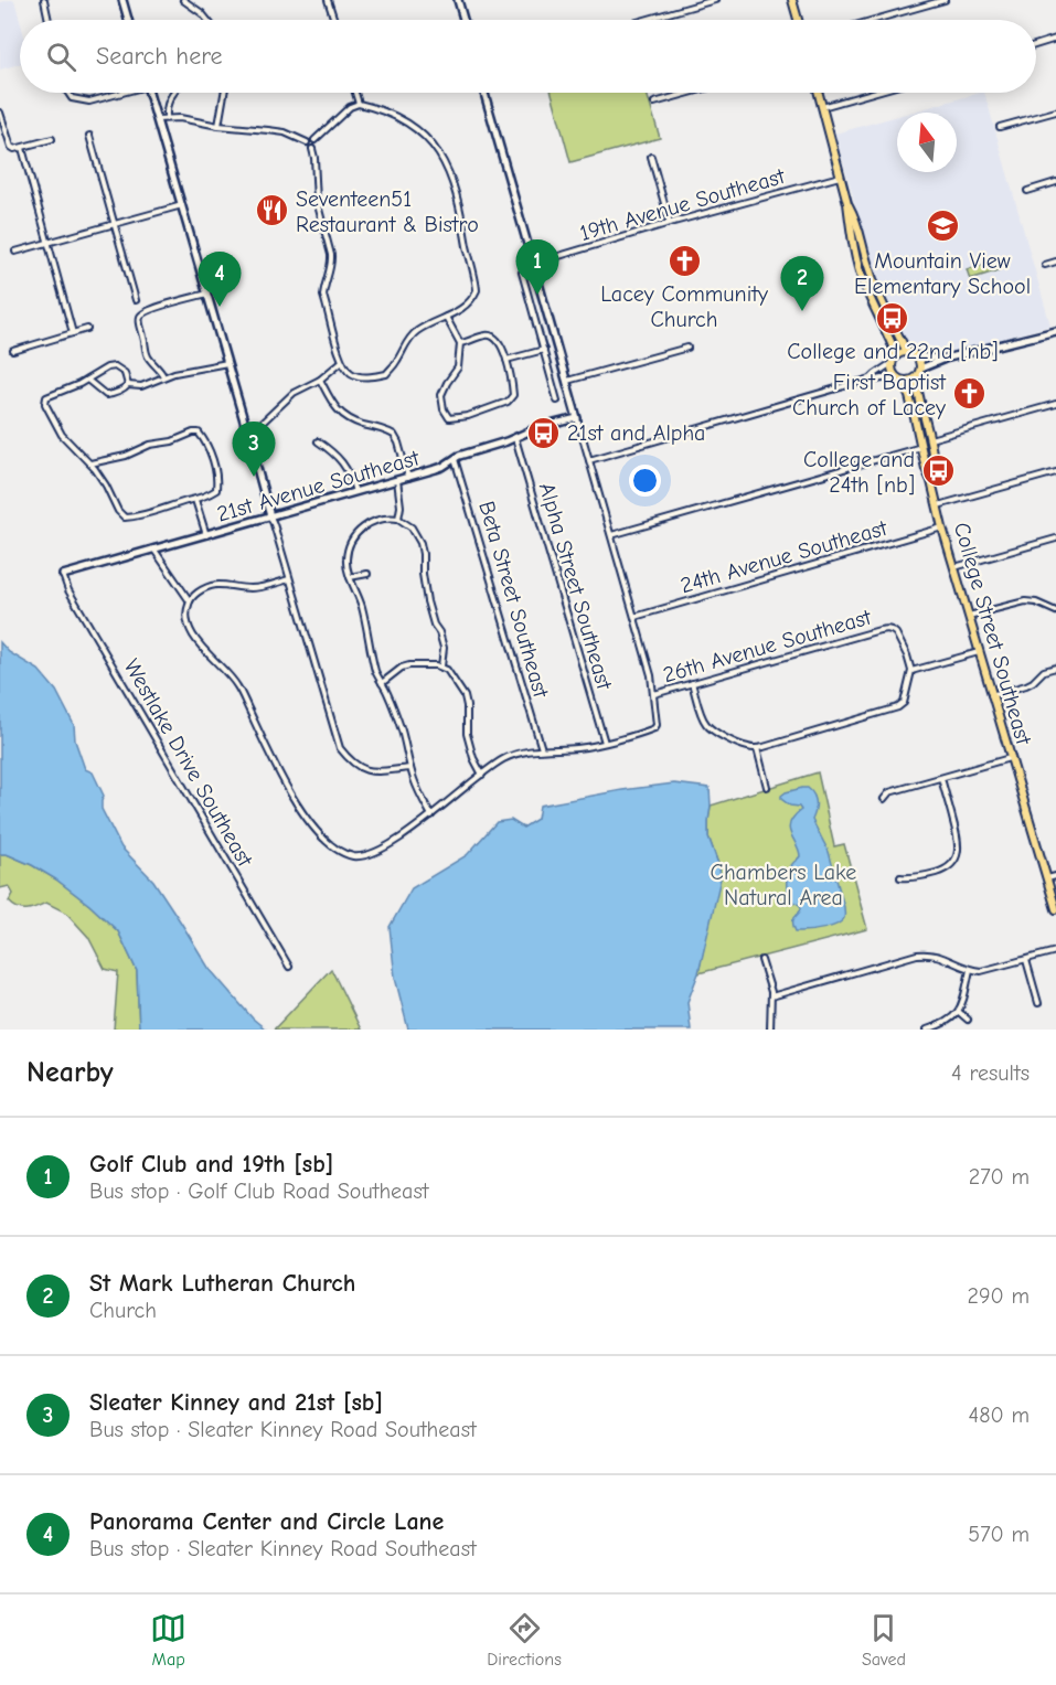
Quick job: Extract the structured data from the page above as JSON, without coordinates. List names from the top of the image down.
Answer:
{
  "streets": {
    "main road": ["College Street Southeast"],
    "street": [
      "19th Avenue Southeast",
      "21st Avenue Southeast",
      "24th Avenue Southeast",
      "Alpha Street Southeast",
      "Beta Street Southeast",
      "26th Avenue Southeast",
      "Westlake Drive Southeast"
    ]
  },
  "crossings": [
    ["21st Avenue Southeast", "Alpha Street Southeast"],
    ["21st Avenue Southeast", "Beta Street Southeast"],
    ["21st Avenue Southeast", "Westlake Drive Southeast"],
    ["24th Avenue Southeast", "College Street Southeast"]
  ],
  "parks": ["Chambers Lake Natural Area"],
  "places": {
    "restaurant": ["Seventeen51 Restaurant & Bistro"],
    "school or university": ["Mountain View Elementary School"],
    "church": ["Lacey Community Church", "First Baptist Church of Lacey"],
    "bus stop": ["College and 22nd [nb]", "21st and Alpha", "College and 24th [nb]"]
  },
  "north": "top",
  "page": {
    "search": "Search here",
    "pins": [
      "1",
      "4",
      "2",
      "3"
    ],
    "heading": ["Nearby", "4 results"],
    "list": [
      {
        "mark": "1",
        "name": "Golf Club and 19th [sb]",
        "note": "Bus stop · Golf Club Road Southeast",
        "value": "270 m"
      },
      {
        "mark": "2",
        "name": "St Mark Lutheran Church",
        "note": "Church",
        "value": "290 m"
      },
      {
        "mark": "3",
        "name": "Sleater Kinney and 21st [sb]",
        "note": "Bus stop · Sleater Kinney Road Southeast",
        "value": "480 m"
      },
      {
        "mark": "4",
        "name": "Panorama Center and Circle Lane",
        "note": "Bus stop · Sleater Kinney Road Southeast",
        "value": "570 m"
      }
    ],
    "nav": ["Map", "Directions", "Saved"]
  }
}
